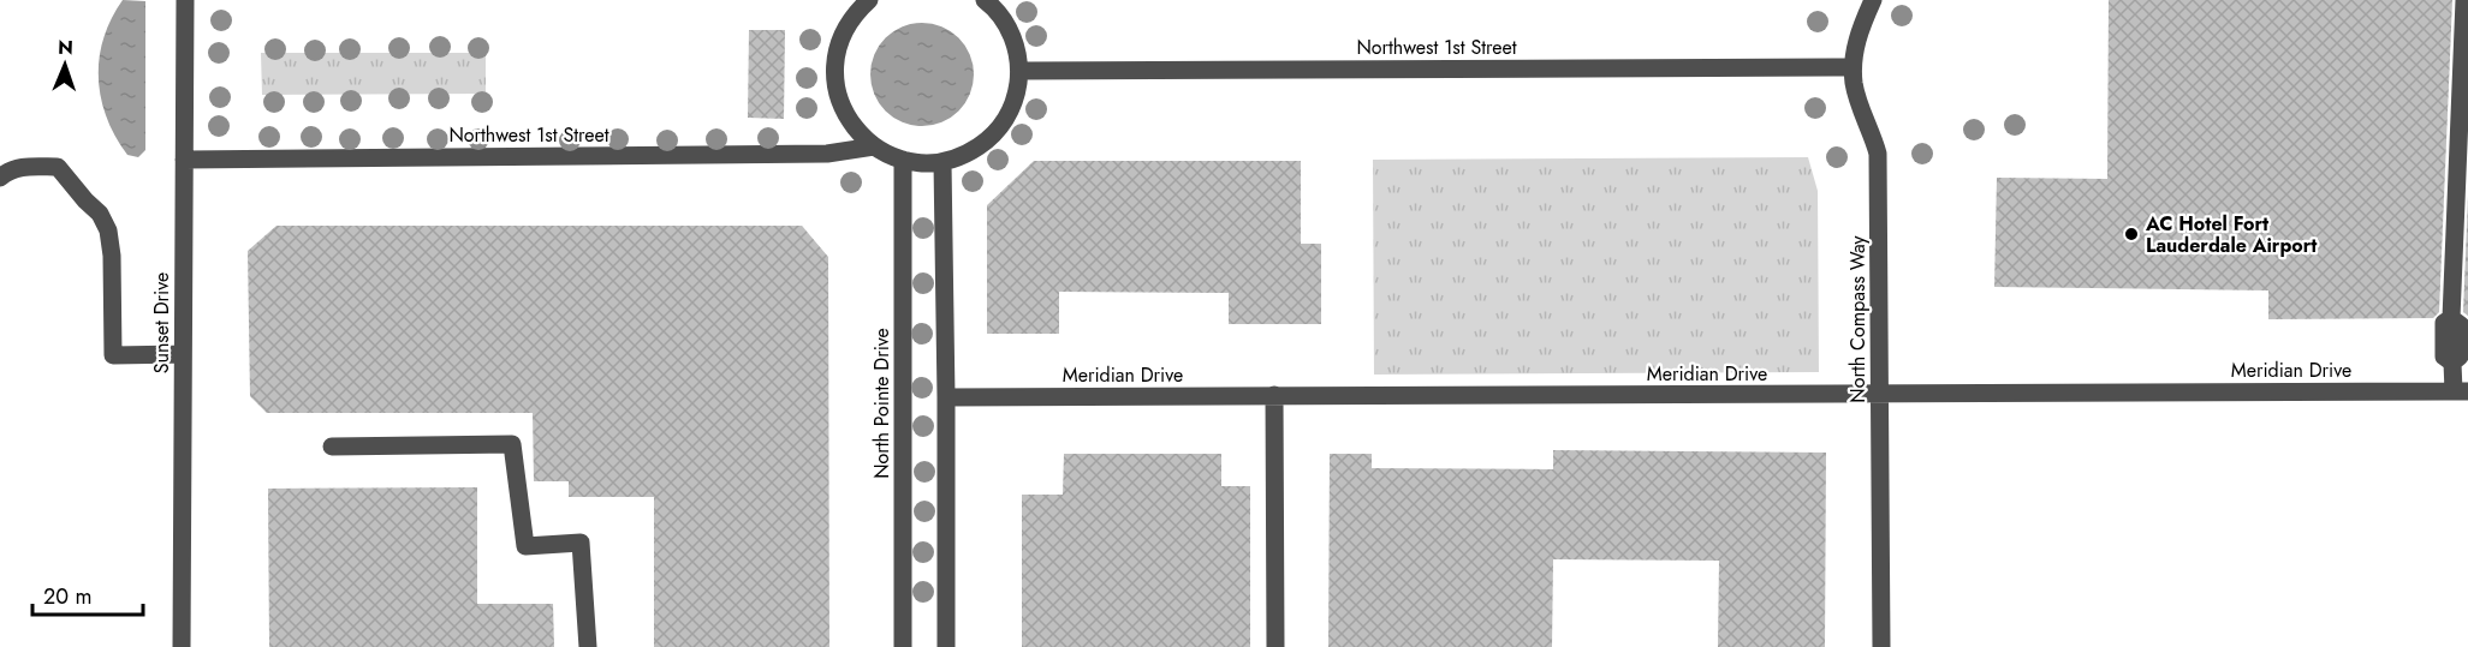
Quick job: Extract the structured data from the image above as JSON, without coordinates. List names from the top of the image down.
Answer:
{
  "streets": {
    "street": [
      "Northwest 1st Street",
      "North Compass Way",
      "Sunset Drive",
      "Meridian Drive",
      "North Pointe Drive"
    ]
  },
  "crossings": [
    ["Northwest 1st Street", "North Compass Way"],
    ["Northwest 1st Street", "Sunset Drive"],
    ["North Compass Way", "Meridian Drive"]
  ],
  "places": ["AC Hotel Fort Lauderdale Airport"],
  "scale_bar": "20 m",
  "north": "top"
}
